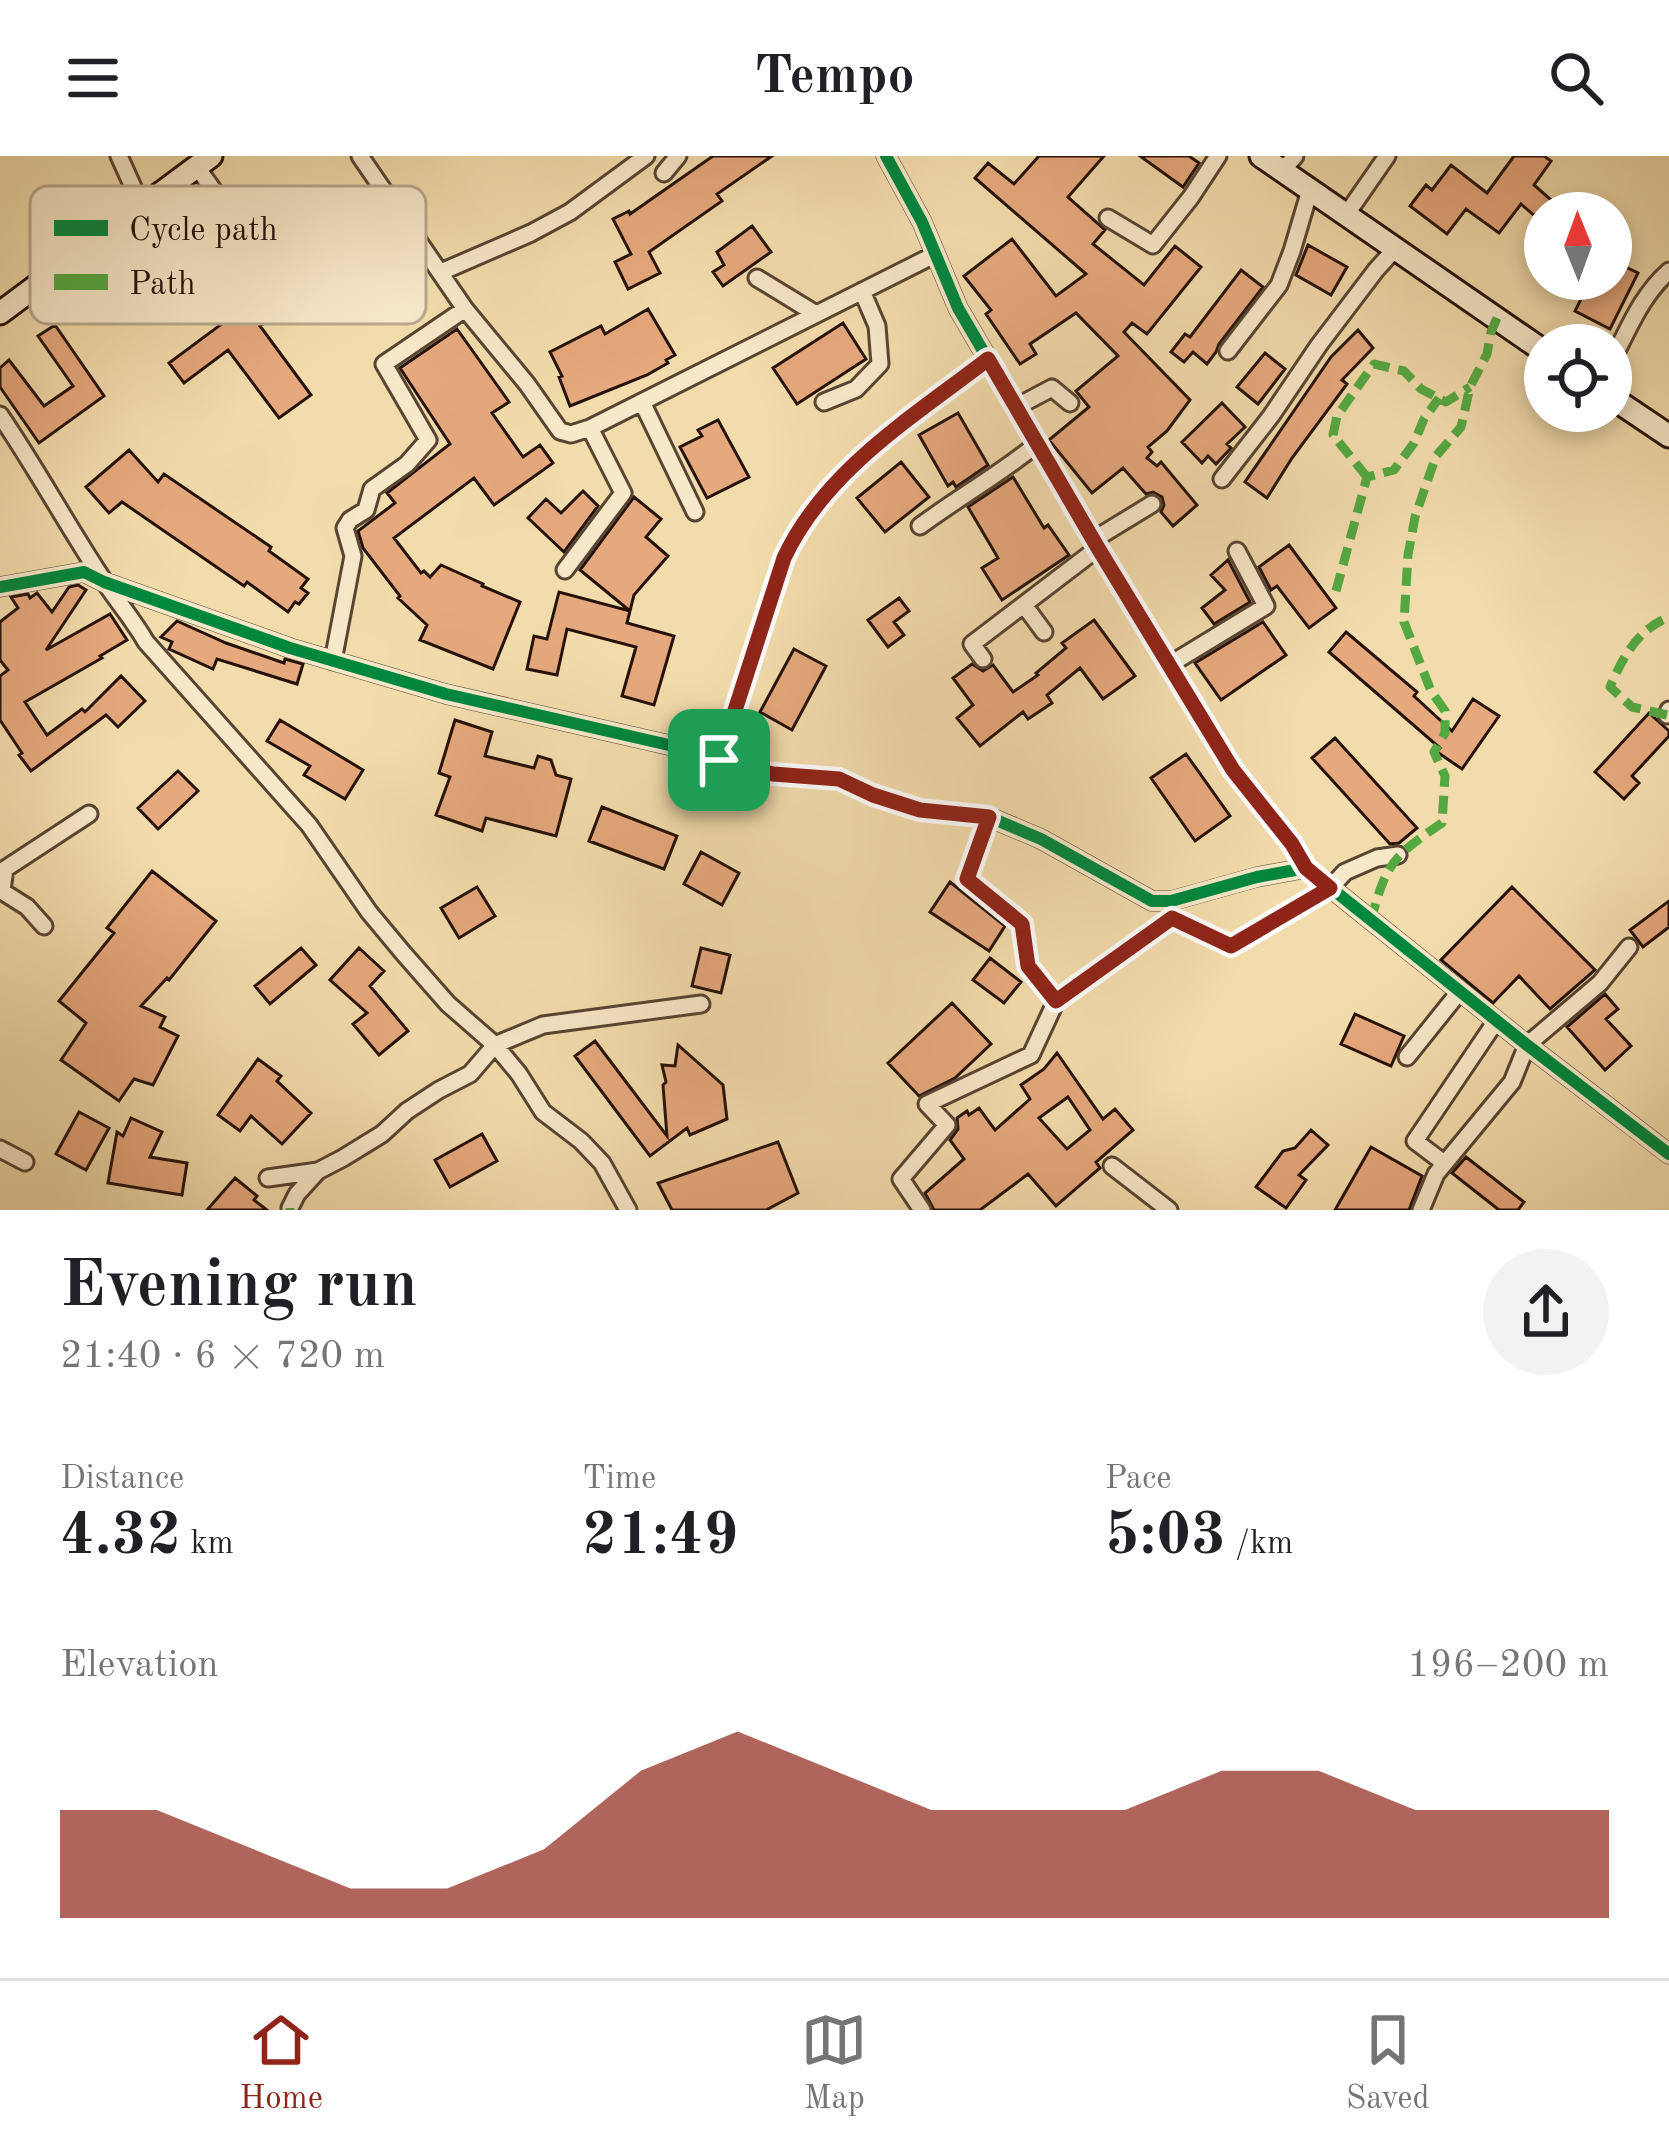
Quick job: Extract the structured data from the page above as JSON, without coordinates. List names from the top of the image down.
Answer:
{
  "legend": ["Cycle path", "Path"],
  "north": "top",
  "page": {
    "header": "Tempo",
    "heading": ["Evening run", "21:40 · 6 × 720 m"],
    "stats": [
      ["Distance", "4.32 km"],
      ["Time", "21:49"],
      ["Pace", "5:03 /km"]
    ],
    "chart": ["Elevation", "196–200 m"],
    "tabs": ["Home", "Map", "Saved"]
  }
}
